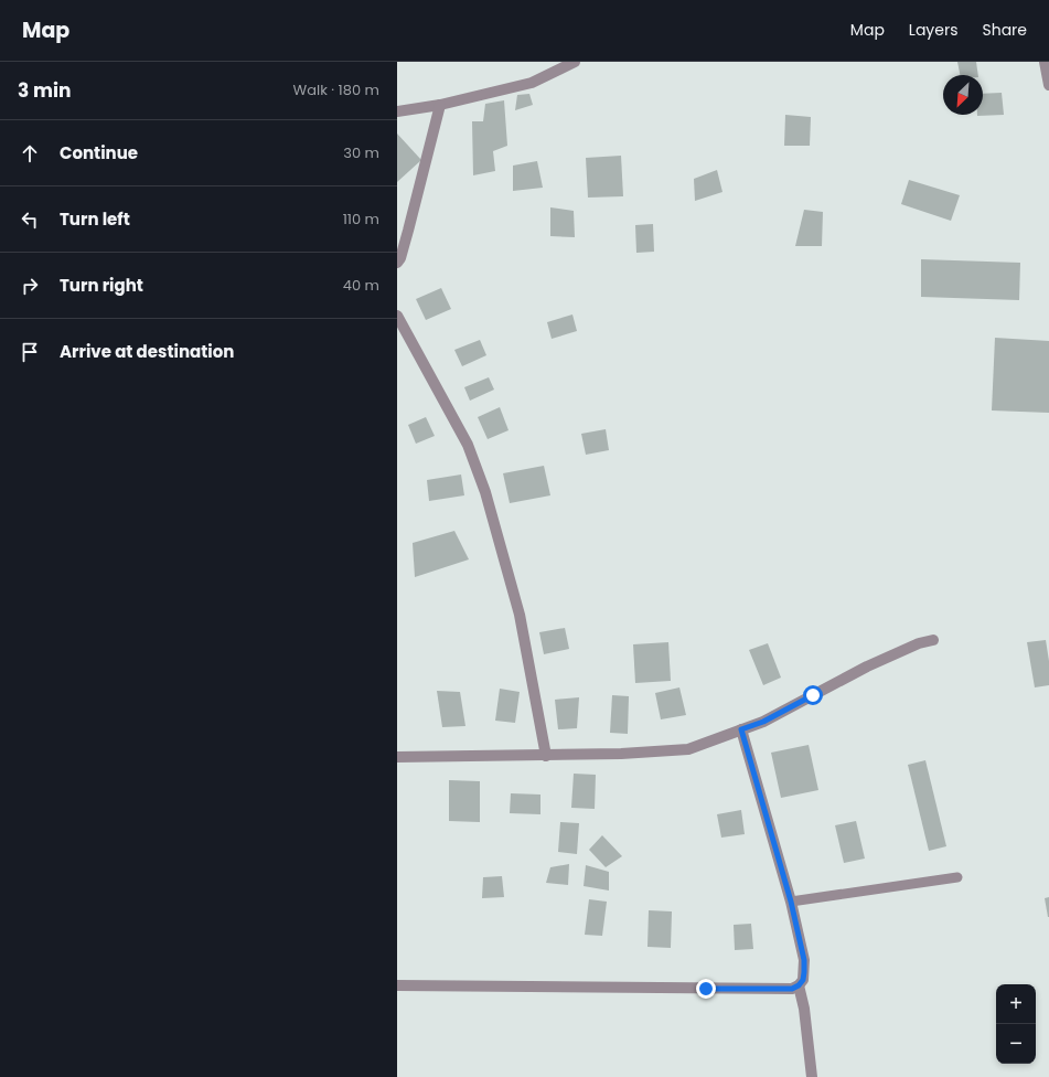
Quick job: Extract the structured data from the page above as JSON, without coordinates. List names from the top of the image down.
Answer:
{
  "north": "bottom left",
  "page": {
    "header": "Map",
    "nav": ["Map", "Layers", "Share"],
    "heading": ["3 min", "Walk · 180 m"],
    "list": [
      ["Continue", "30 m"],
      ["Turn left", "110 m"],
      ["Turn right", "40 m"],
      "Arrive at destination"
    ],
    "map_buttons": ["+", "−"]
  }
}
